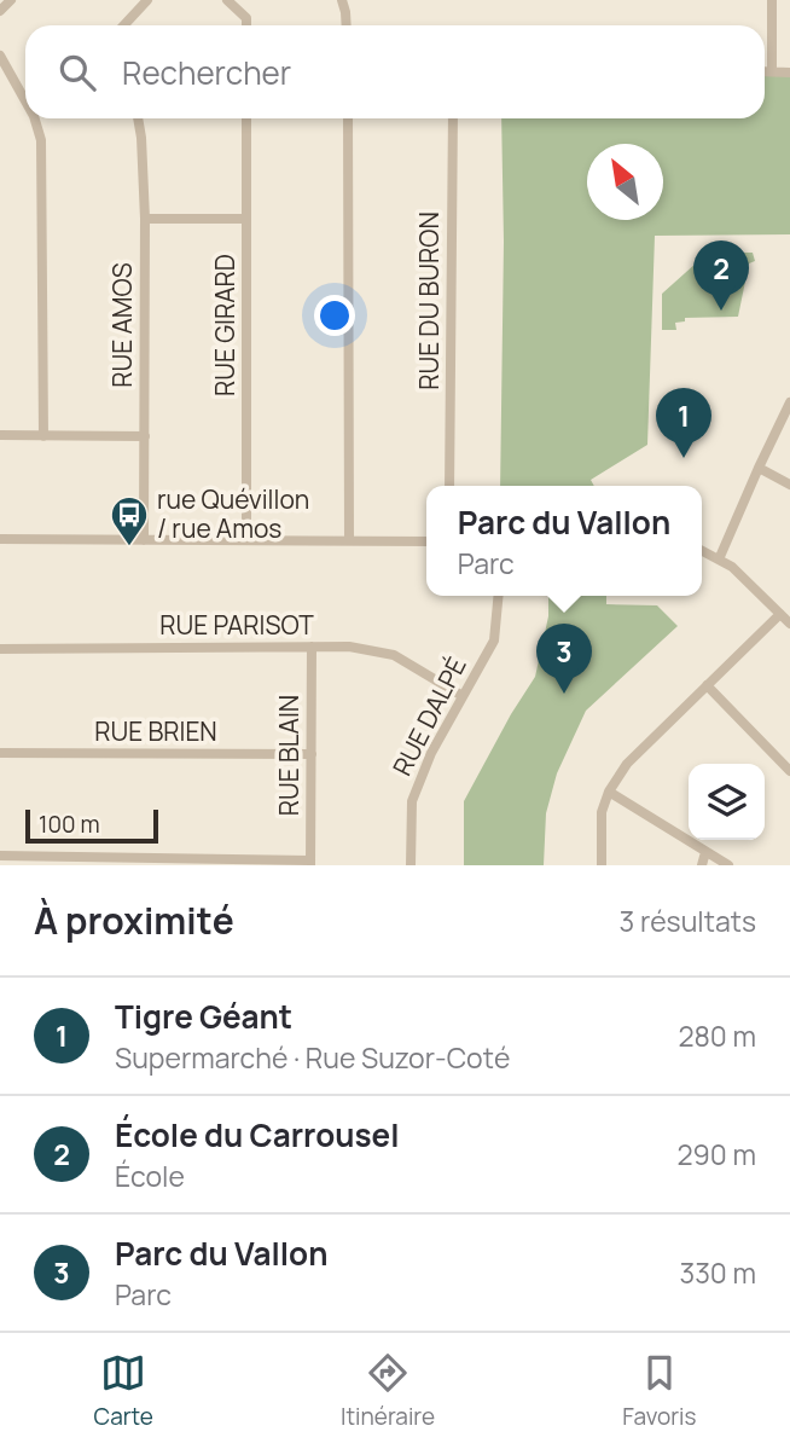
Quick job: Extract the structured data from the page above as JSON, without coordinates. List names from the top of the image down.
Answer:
{
  "streets": {
    "street": [
      "RUE DU BURON",
      "RUE AMOS",
      "RUE GIRARD",
      "RUE PARISOT",
      "RUE DALPÉ",
      "RUE BRIEN",
      "RUE BLAIN"
    ]
  },
  "crossings": [
    ["RUE PARISOT", "RUE DALPÉ"],
    ["RUE PARISOT", "RUE BLAIN"],
    ["RUE BRIEN", "RUE BLAIN"]
  ],
  "places": {
    "bus stop": ["rue Quévillon / rue Amos"]
  },
  "scale_bar": "100 m",
  "north": "top left",
  "page": {
    "search": "Rechercher",
    "pins": ["2", "1", "3"],
    "popup": ["Parc du Vallon", "Parc"],
    "scale": "100 m",
    "heading": ["À proximité", "3 résultats"],
    "list": [
      {
        "mark": "1",
        "name": "Tigre Géant",
        "note": "Supermarché · Rue Suzor-Coté",
        "value": "280 m"
      },
      {
        "mark": "2",
        "name": "École du Carrousel",
        "note": "École",
        "value": "290 m"
      },
      {
        "mark": "3",
        "name": "Parc du Vallon",
        "note": "Parc",
        "value": "330 m"
      }
    ],
    "nav": ["Carte", "Itinéraire", "Favoris"]
  }
}
